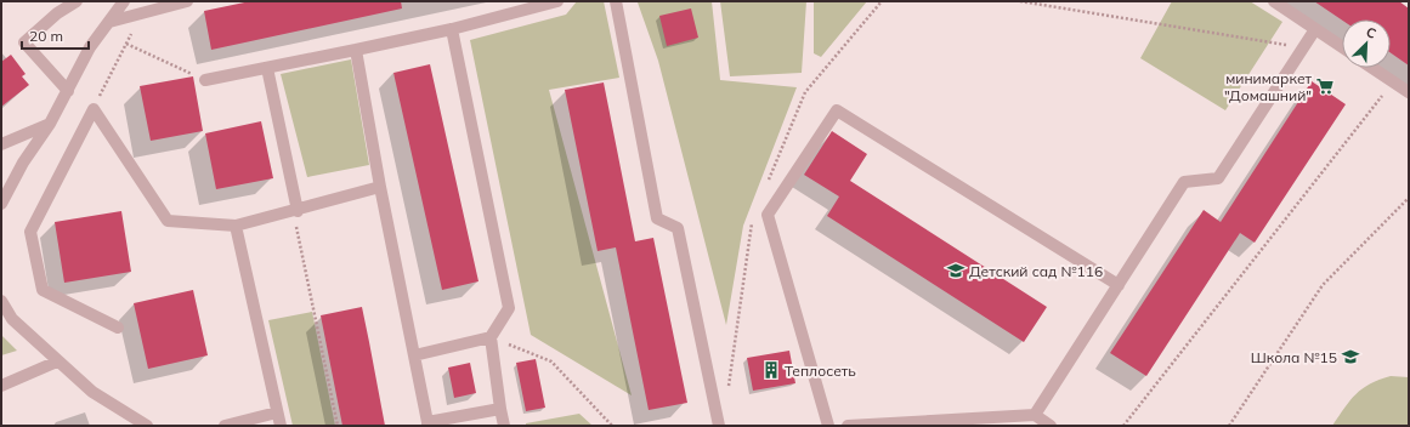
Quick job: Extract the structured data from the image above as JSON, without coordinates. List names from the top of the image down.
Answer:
{
  "places": {
    "supermarket": ["минимаркет \"Домашний\""],
    "school or university": ["Детский сад №116", "Школа №15"],
    "building": ["Теплосеть"]
  },
  "scale_bar": "20 m",
  "north": "top right"
}
